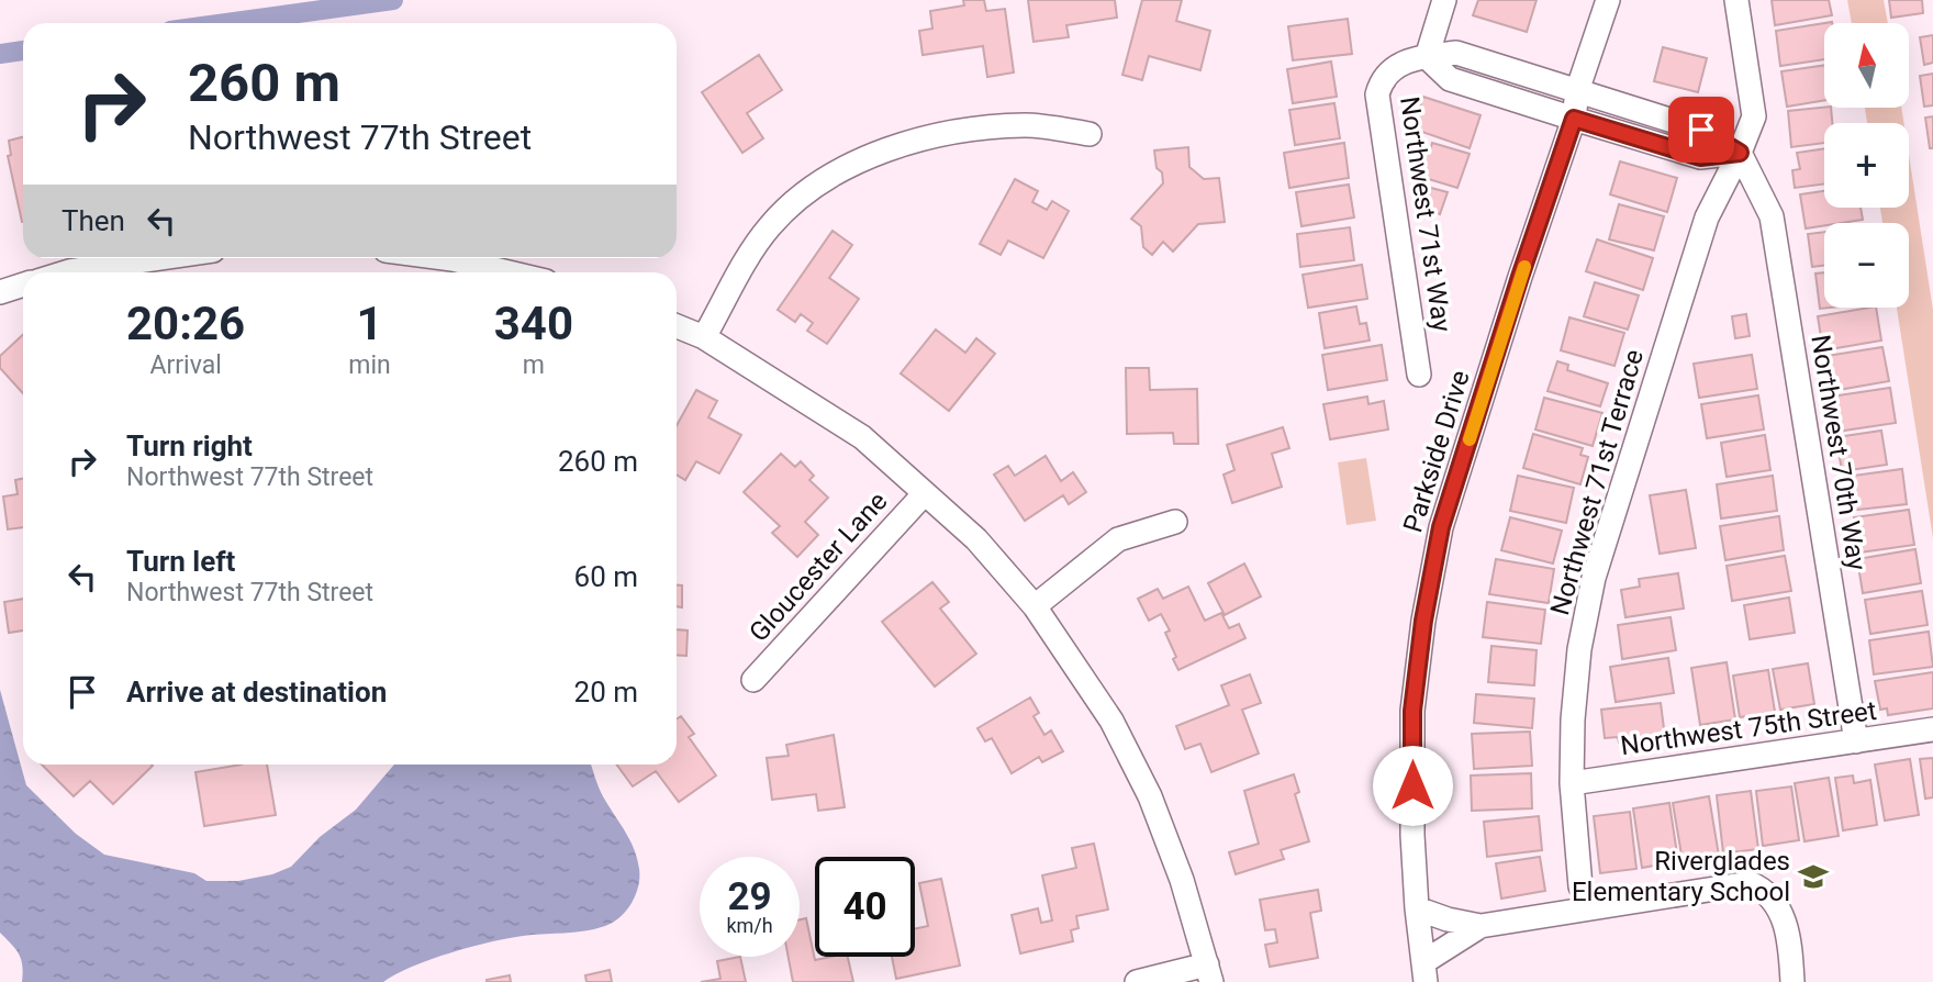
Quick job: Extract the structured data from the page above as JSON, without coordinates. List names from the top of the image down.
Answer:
{
  "streets": {
    "street": [
      "Northwest 71st Way",
      "Parkside Drive",
      "Northwest 70th Way",
      "Northwest 71st Terrace",
      "Gloucester Lane",
      "Northwest 75th Street"
    ]
  },
  "crossings": [
    ["Northwest 70th Way", "Northwest 71st Terrace"],
    ["Northwest 70th Way", "Northwest 75th Street"],
    ["Northwest 71st Terrace", "Northwest 75th Street"]
  ],
  "places": {
    "school or university": ["Riverglades Elementary School"]
  },
  "north": "top",
  "page": {
    "map_buttons": ["+", "−"],
    "turn": ["260 m", "Northwest 77th Street"],
    "then": "Then",
    "eta": [
      "20:26",
      "Arrival",
      "1",
      "min",
      "340",
      "m"
    ],
    "list": [
      {
        "name": "Turn right",
        "note": "Northwest 77th Street",
        "value": "260 m"
      },
      {
        "name": "Turn left",
        "note": "Northwest 77th Street",
        "value": "60 m"
      },
      {
        "name": "Arrive at destination",
        "value": "20 m"
      }
    ],
    "speed": "29 km/h",
    "limit": "40"
  }
}
